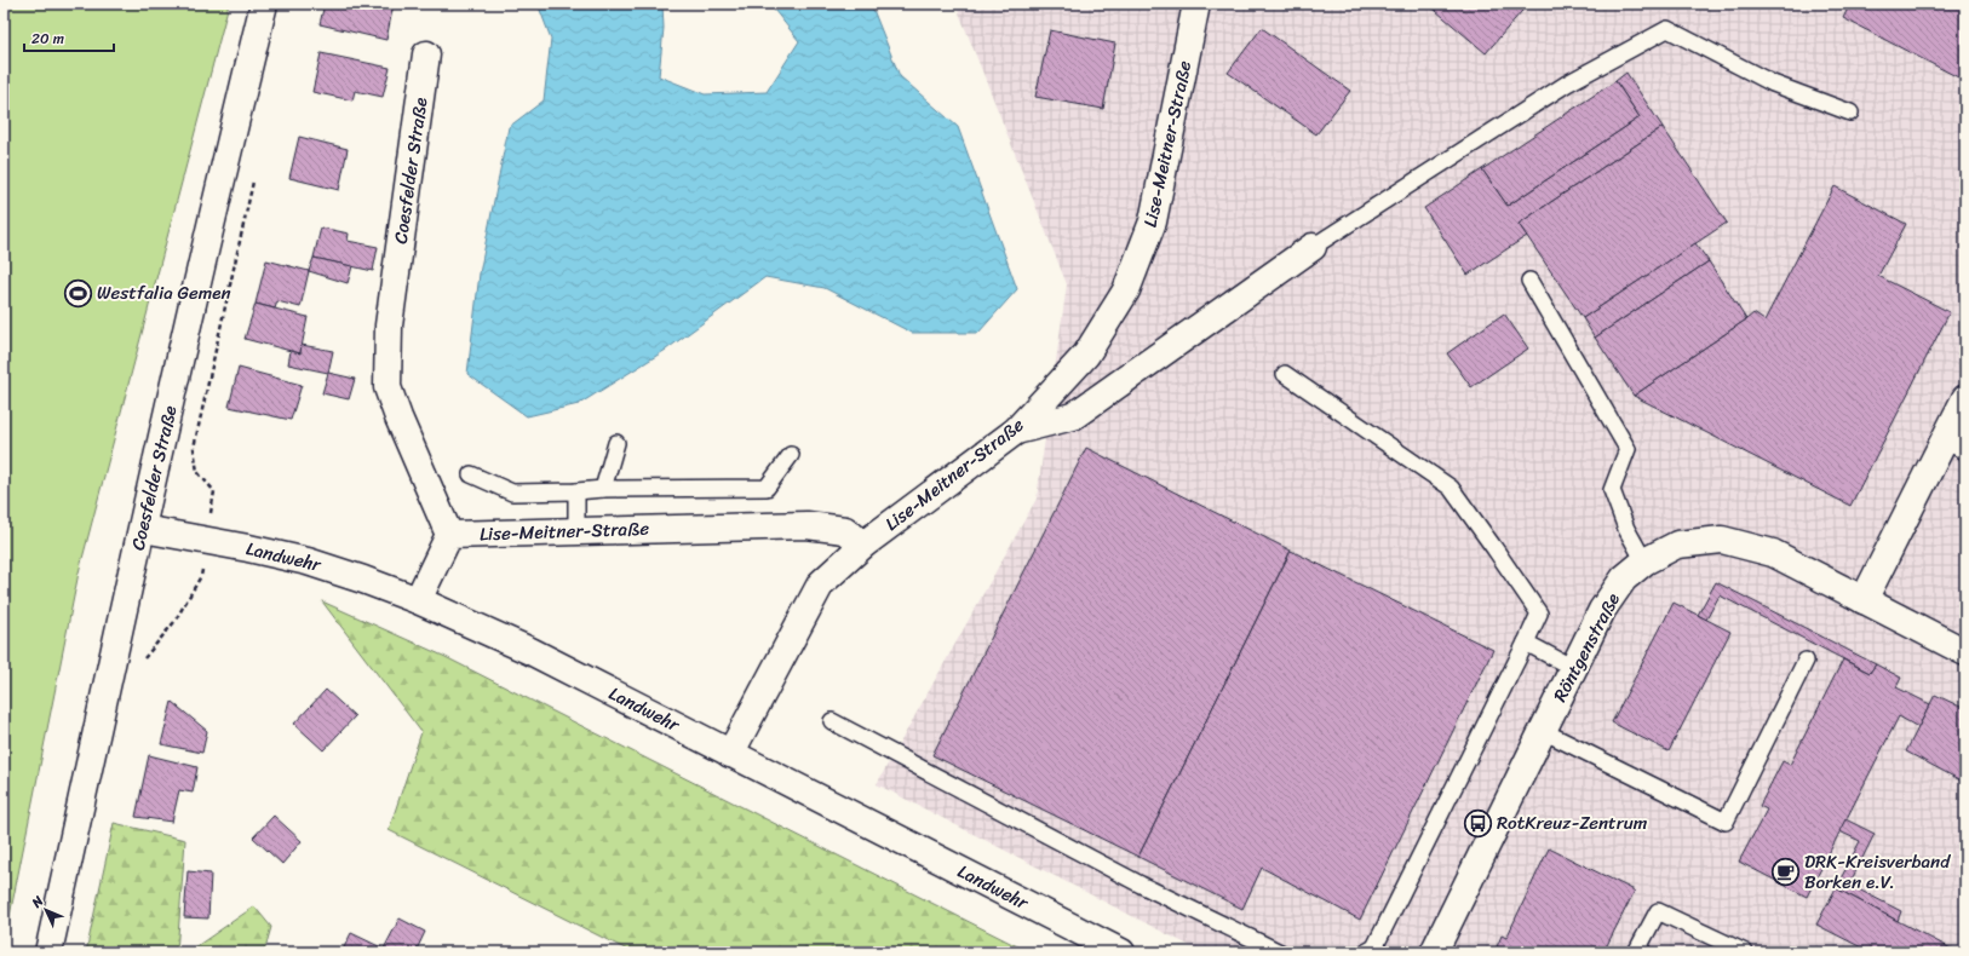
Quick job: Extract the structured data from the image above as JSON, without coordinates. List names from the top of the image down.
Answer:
{
  "streets": {
    "street": [
      "Lise-Meitner-Straße",
      "Coesfelder Straße",
      "Landwehr",
      "Röntgenstraße"
    ]
  },
  "crossings": [
    ["Lise-Meitner-Straße", "Coesfelder Straße"],
    ["Lise-Meitner-Straße", "Landwehr"],
    ["Coesfelder Straße", "Landwehr"]
  ],
  "places": {
    "sports": ["Westfalia Gemen"],
    "bus stop": ["RotKreuz-Zentrum"],
    "cafe": ["DRK-Kreisverband Borken e.V."]
  },
  "scale_bar": "20 m",
  "north": "top left"
}
